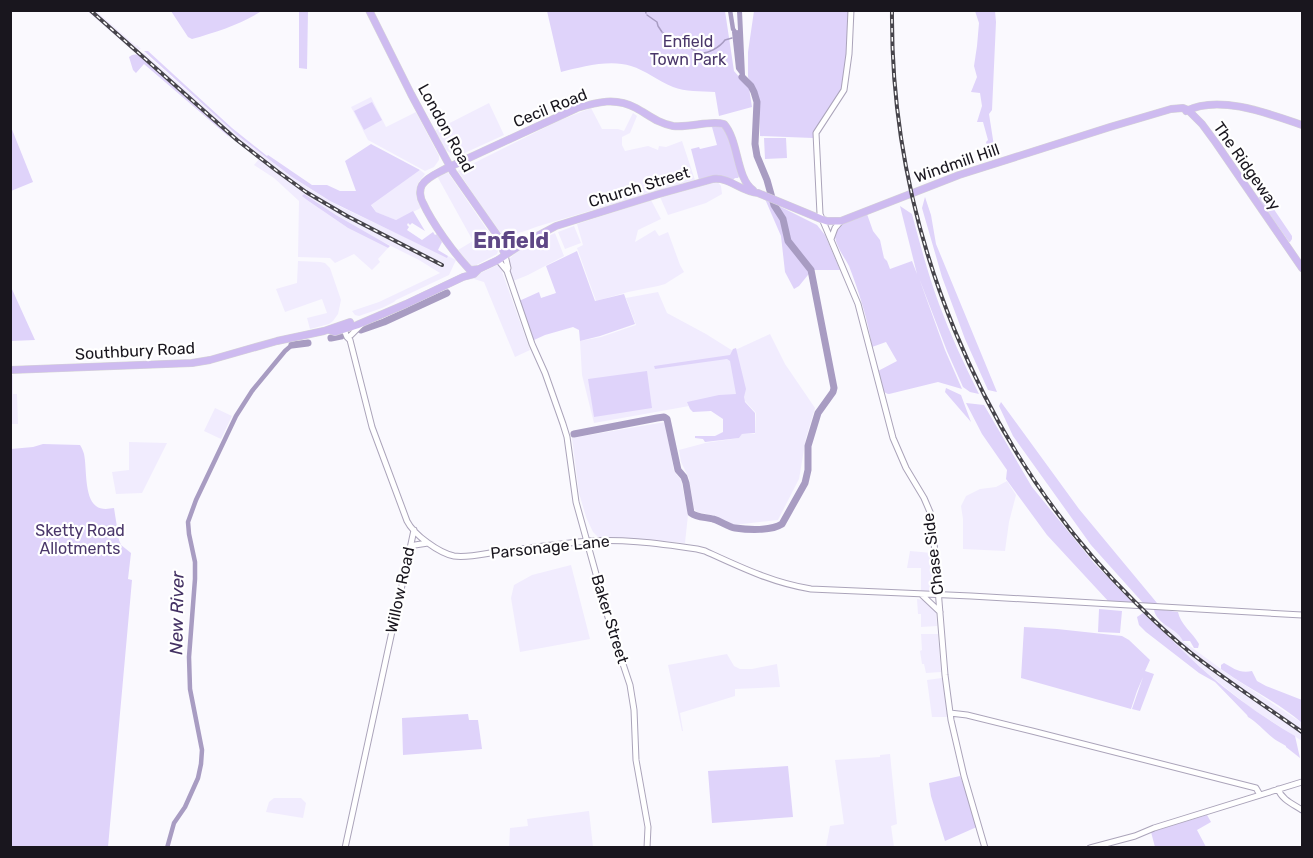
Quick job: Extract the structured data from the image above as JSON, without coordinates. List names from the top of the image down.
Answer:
{
  "streets": {
    "main road": [
      "Cecil Road",
      "London Road",
      "Windmill Hill",
      "The Ridgeway",
      "Church Street",
      "Southbury Road"
    ],
    "street": [
      "Parsonage Lane",
      "Chase Side",
      "Willow Road",
      "Baker Street"
    ]
  },
  "crossings": [
    ["Cecil Road", "London Road"],
    ["Cecil Road", "Windmill Hill"],
    ["Cecil Road", "Church Street"],
    ["London Road", "Church Street"],
    ["London Road", "Baker Street"],
    ["Windmill Hill", "The Ridgeway"],
    ["Windmill Hill", "Church Street"],
    ["Windmill Hill", "Chase Side"],
    ["Church Street", "Baker Street"],
    ["Southbury Road", "Willow Road"],
    ["Parsonage Lane", "Chase Side"],
    ["Parsonage Lane", "Willow Road"],
    ["Parsonage Lane", "Baker Street"]
  ],
  "districts": ["Enfield"],
  "water": ["New River"],
  "parks": ["Enfield Town Park", "Sketty Road Allotments"]
}
